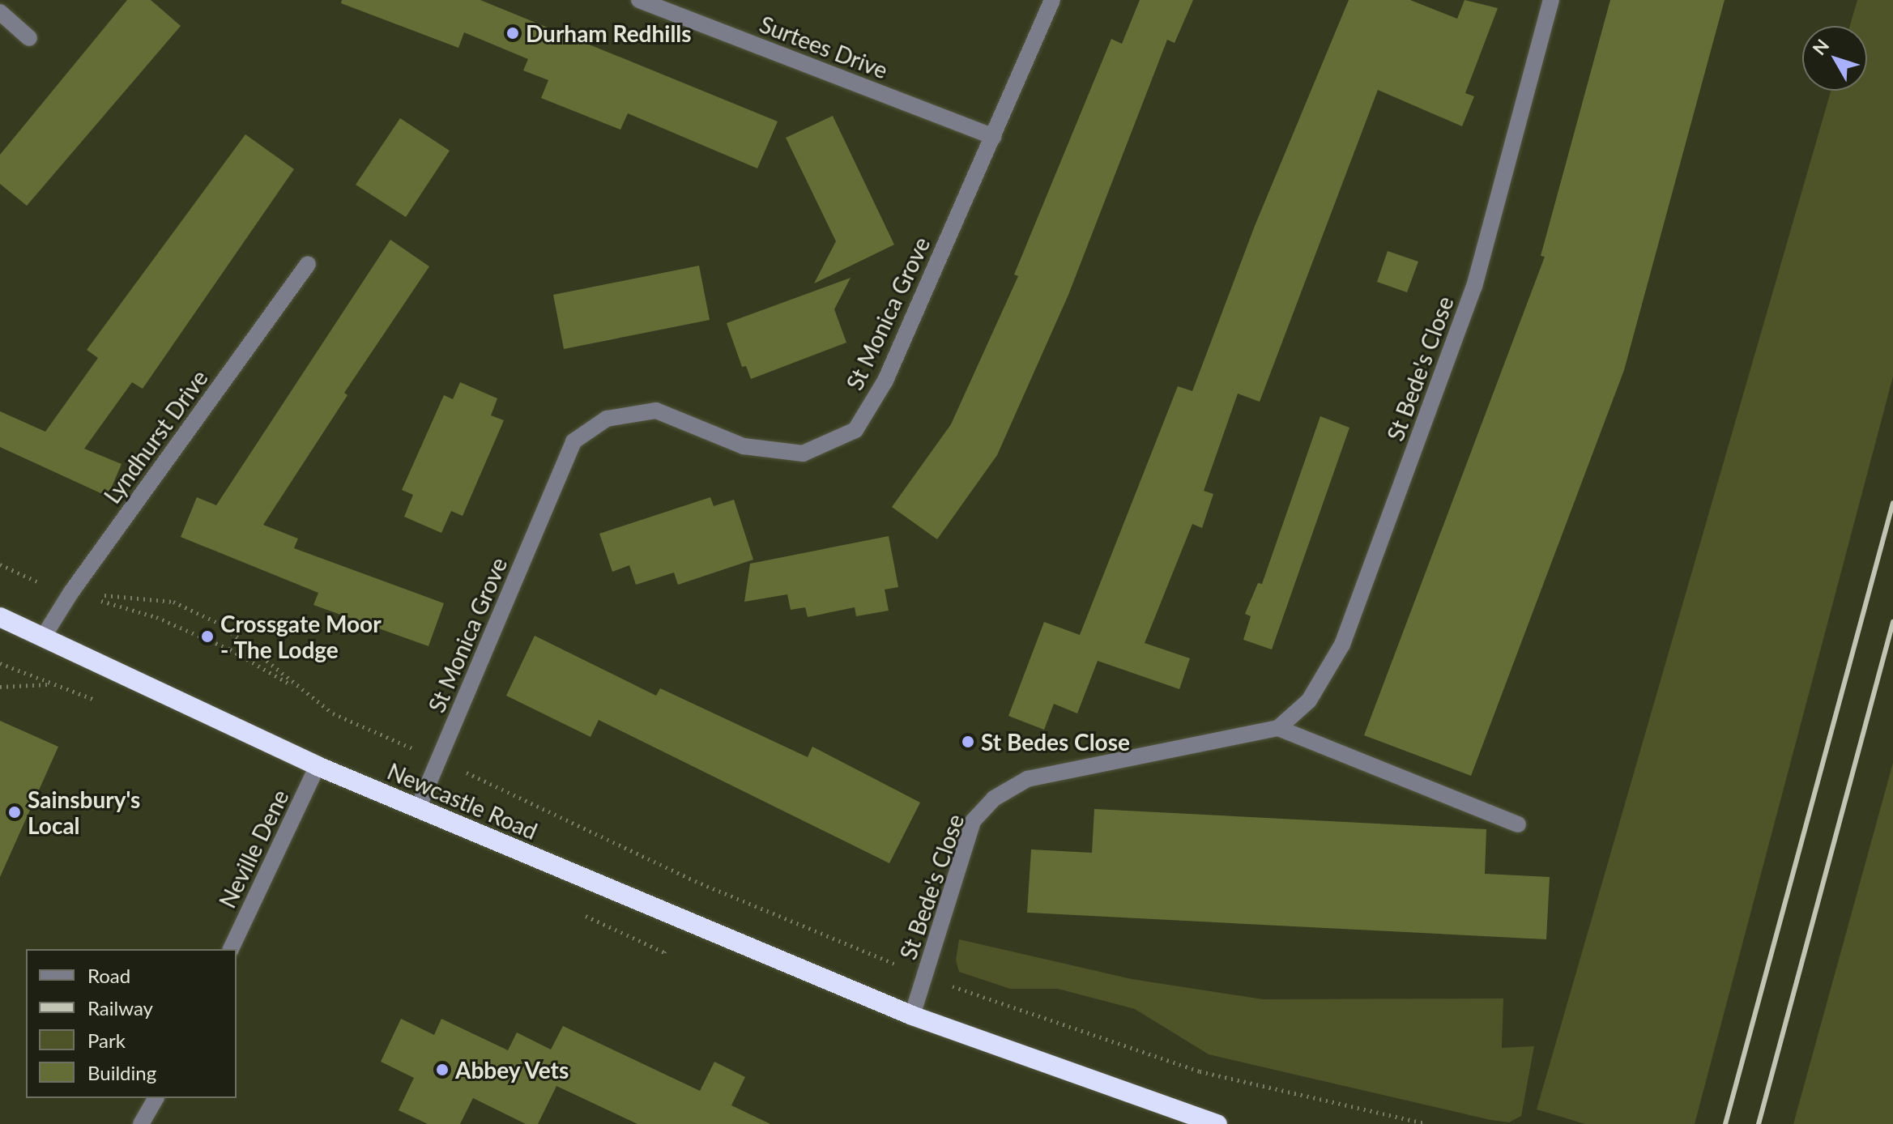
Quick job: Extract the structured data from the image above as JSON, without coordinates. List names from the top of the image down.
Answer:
{
  "streets": {
    "highway": ["Newcastle Road"],
    "street": [
      "Surtees Drive",
      "St Monica Grove",
      "St Bede's Close",
      "Lyndhurst Drive",
      "Neville Dene"
    ]
  },
  "crossings": [
    ["Surtees Drive", "St Monica Grove"],
    ["St Monica Grove", "Newcastle Road"],
    ["St Bede's Close", "Newcastle Road"],
    ["Lyndhurst Drive", "Newcastle Road"],
    ["Newcastle Road", "Neville Dene"]
  ],
  "places": [
    "Durham Redhills",
    "Crossgate Moor - The Lodge",
    "St Bedes Close",
    "Sainsbury's Local",
    "Abbey Vets"
  ],
  "legend": [
    "Road",
    "Railway",
    "Park",
    "Building"
  ],
  "north": "top left"
}
